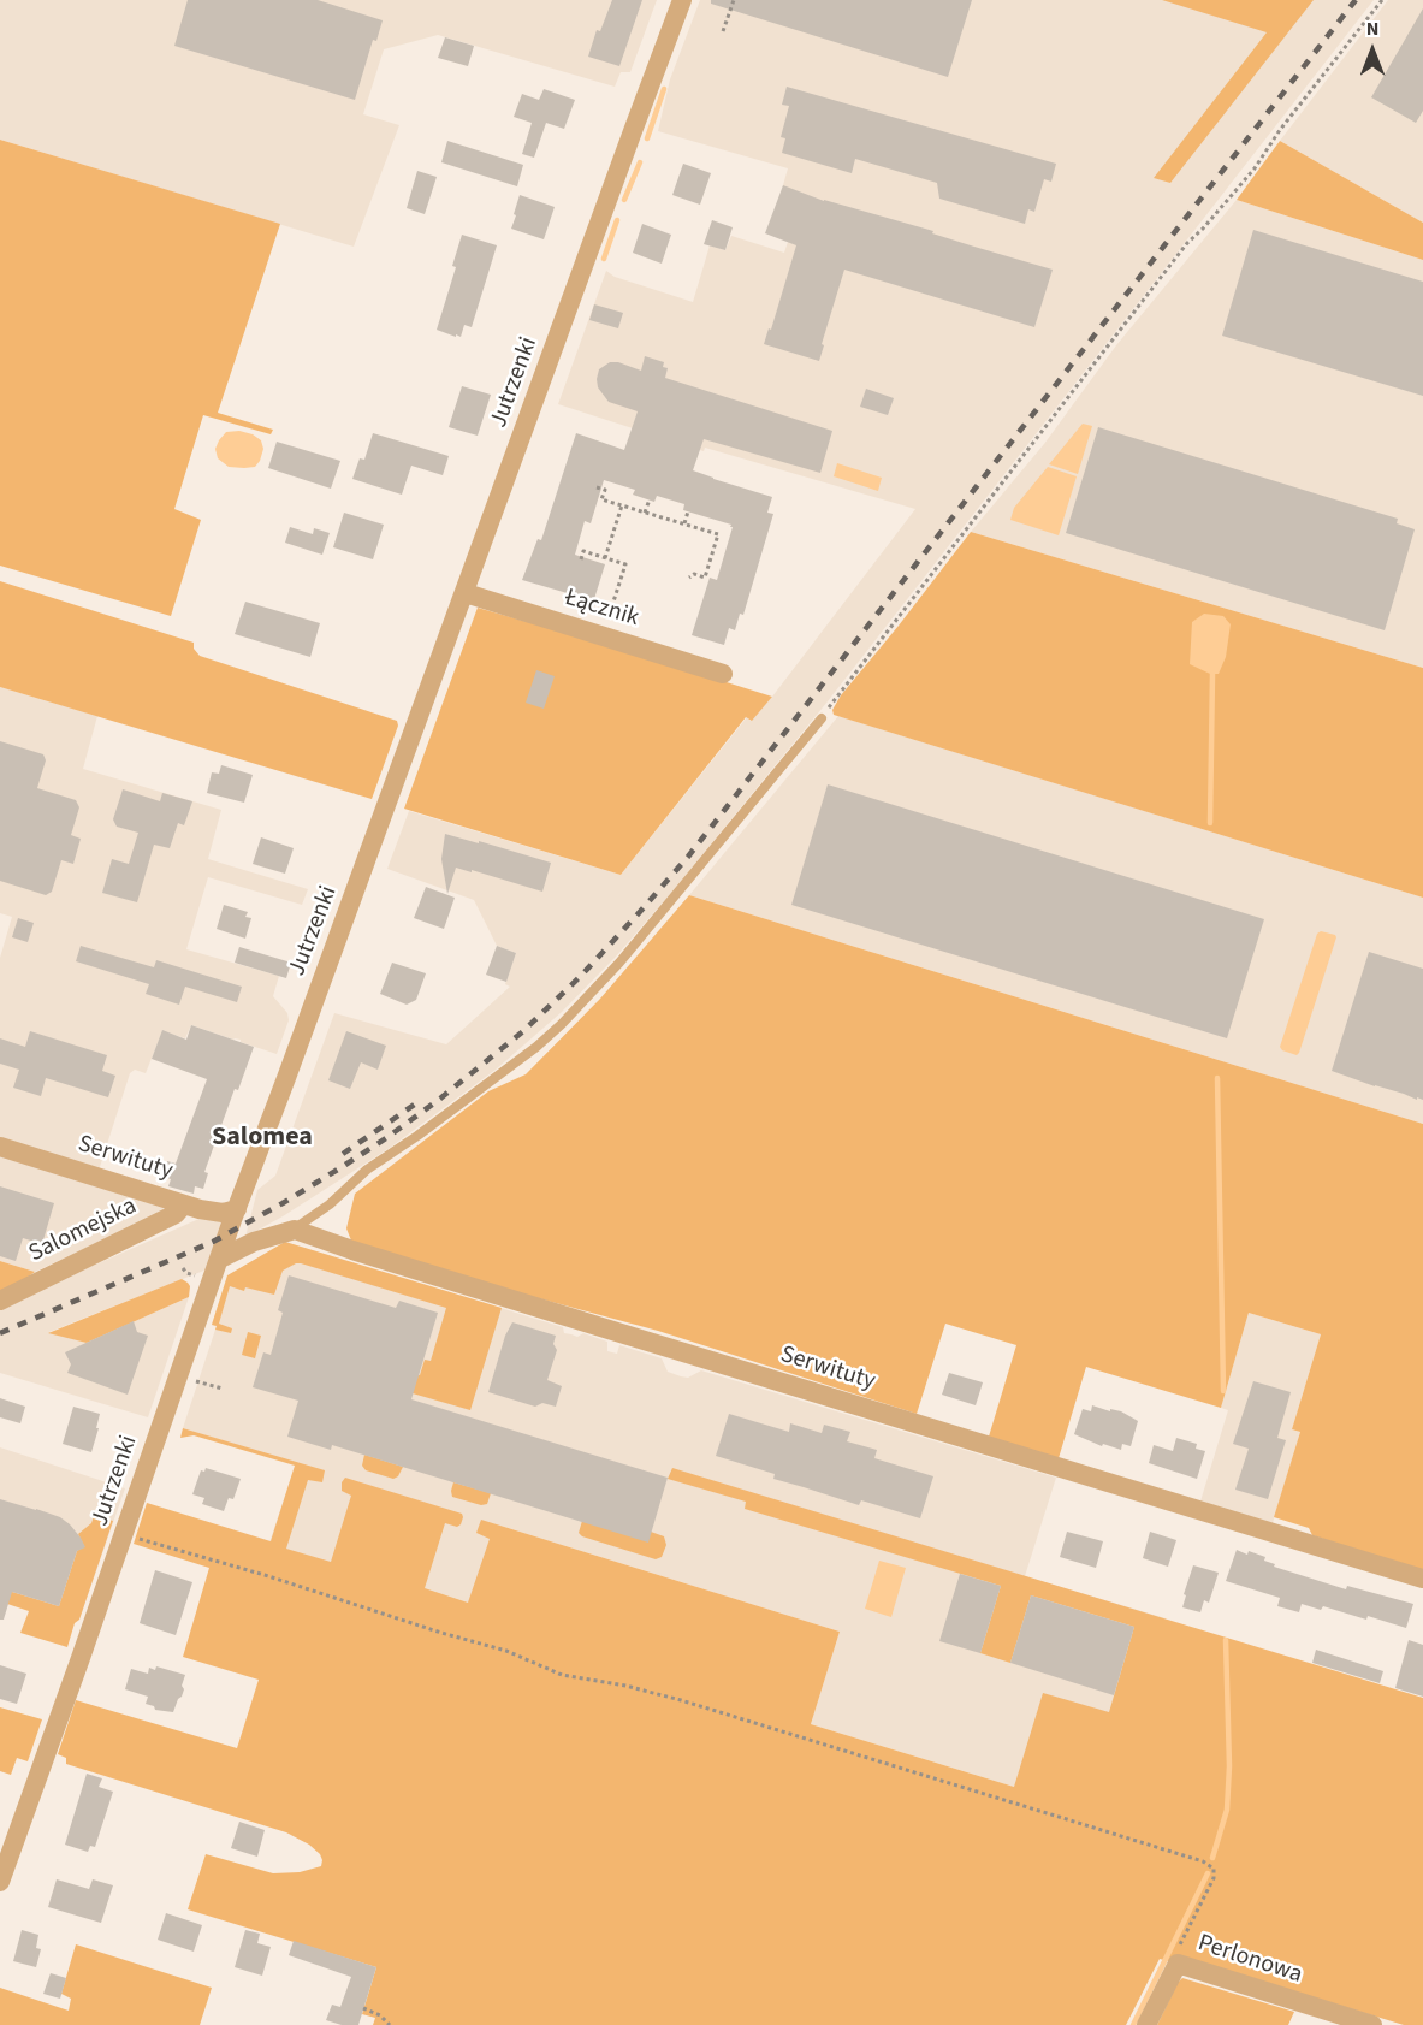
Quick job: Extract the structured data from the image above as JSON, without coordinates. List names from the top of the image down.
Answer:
{
  "streets": {
    "street": [
      "Jutrzenki",
      "Łącznik",
      "Serwituty",
      "Salomejska",
      "Perlonowa"
    ]
  },
  "crossings": [
    ["Jutrzenki", "Łącznik"],
    ["Jutrzenki", "Serwituty"],
    ["Serwituty", "Salomejska"]
  ],
  "districts": ["Salomea"],
  "north": "top"
}
